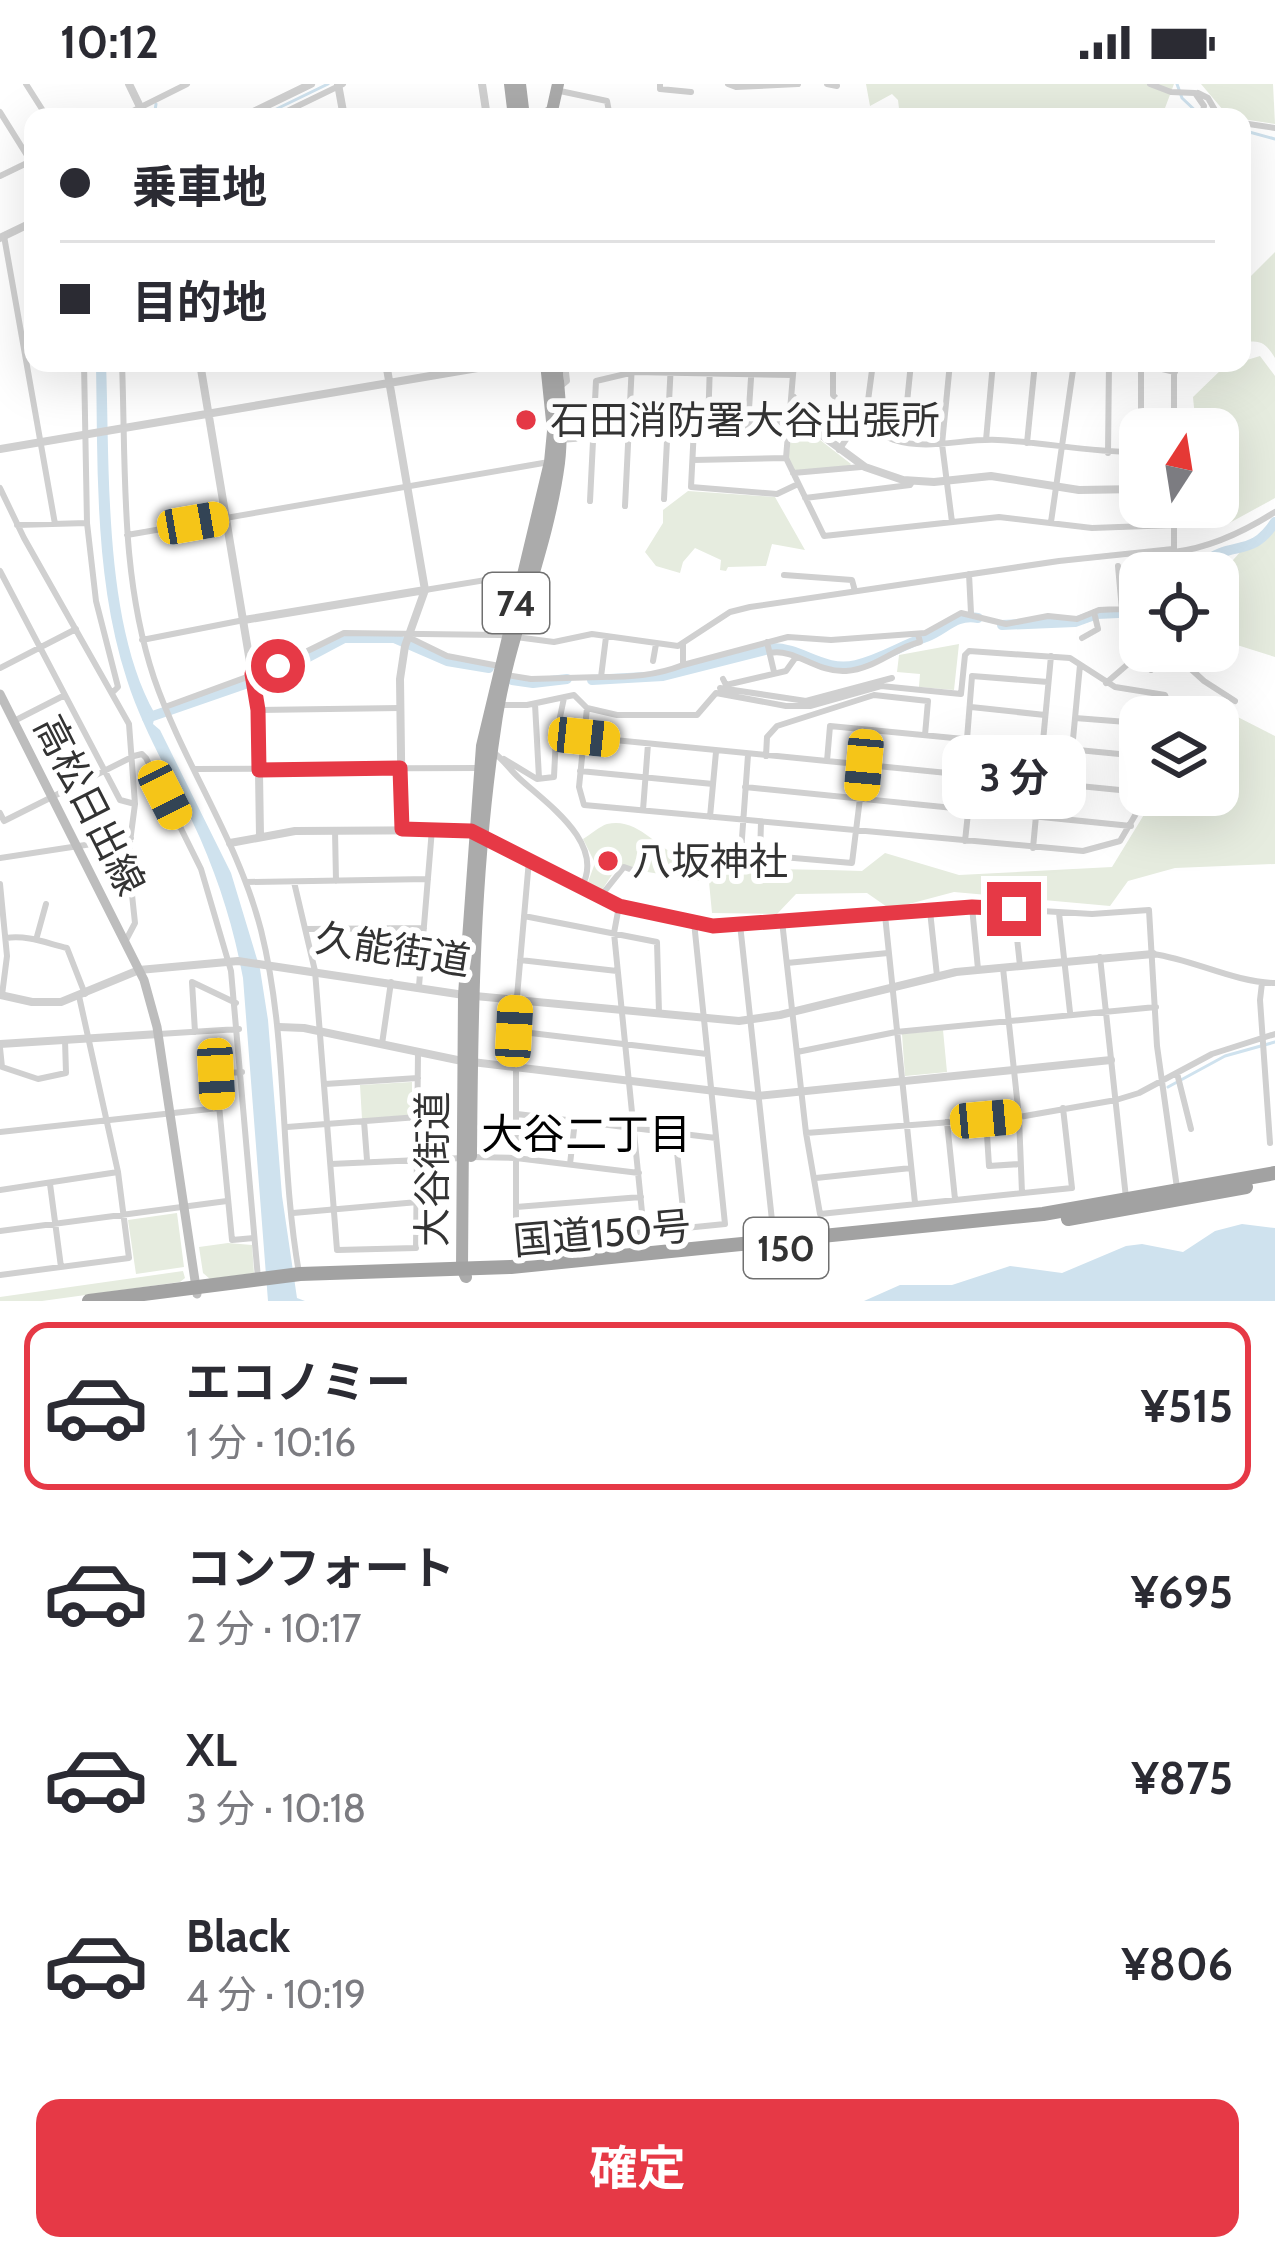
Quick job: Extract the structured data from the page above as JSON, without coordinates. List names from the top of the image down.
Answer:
{
  "streets": {
    "highway": ["国道150号", "150"],
    "main road": ["74", "高松日出線", "大谷街道"],
    "street": ["久能街道"]
  },
  "crossings": [
    ["久能街道", "大谷街道"],
    ["大谷街道", "国道150号"],
    ["国道150号", "150"]
  ],
  "districts": ["大谷二丁目"],
  "places": ["石田消防署大谷出張所", "八坂神社"],
  "north": "top",
  "page": {
    "status": "10:12",
    "banner": ["乗車地", "目的地"],
    "bubble": "3 分",
    "list": [
      {
        "name": "エコノミー",
        "note": "1 分 · 10:16",
        "value": "¥515"
      },
      {
        "name": "コンフォート",
        "note": "2 分 · 10:17",
        "value": "¥695"
      },
      {
        "name": "XL",
        "note": "3 分 · 10:18",
        "value": "¥875"
      },
      {
        "name": "Black",
        "note": "4 分 · 10:19",
        "value": "¥806"
      }
    ],
    "buttons": "確定"
  }
}
